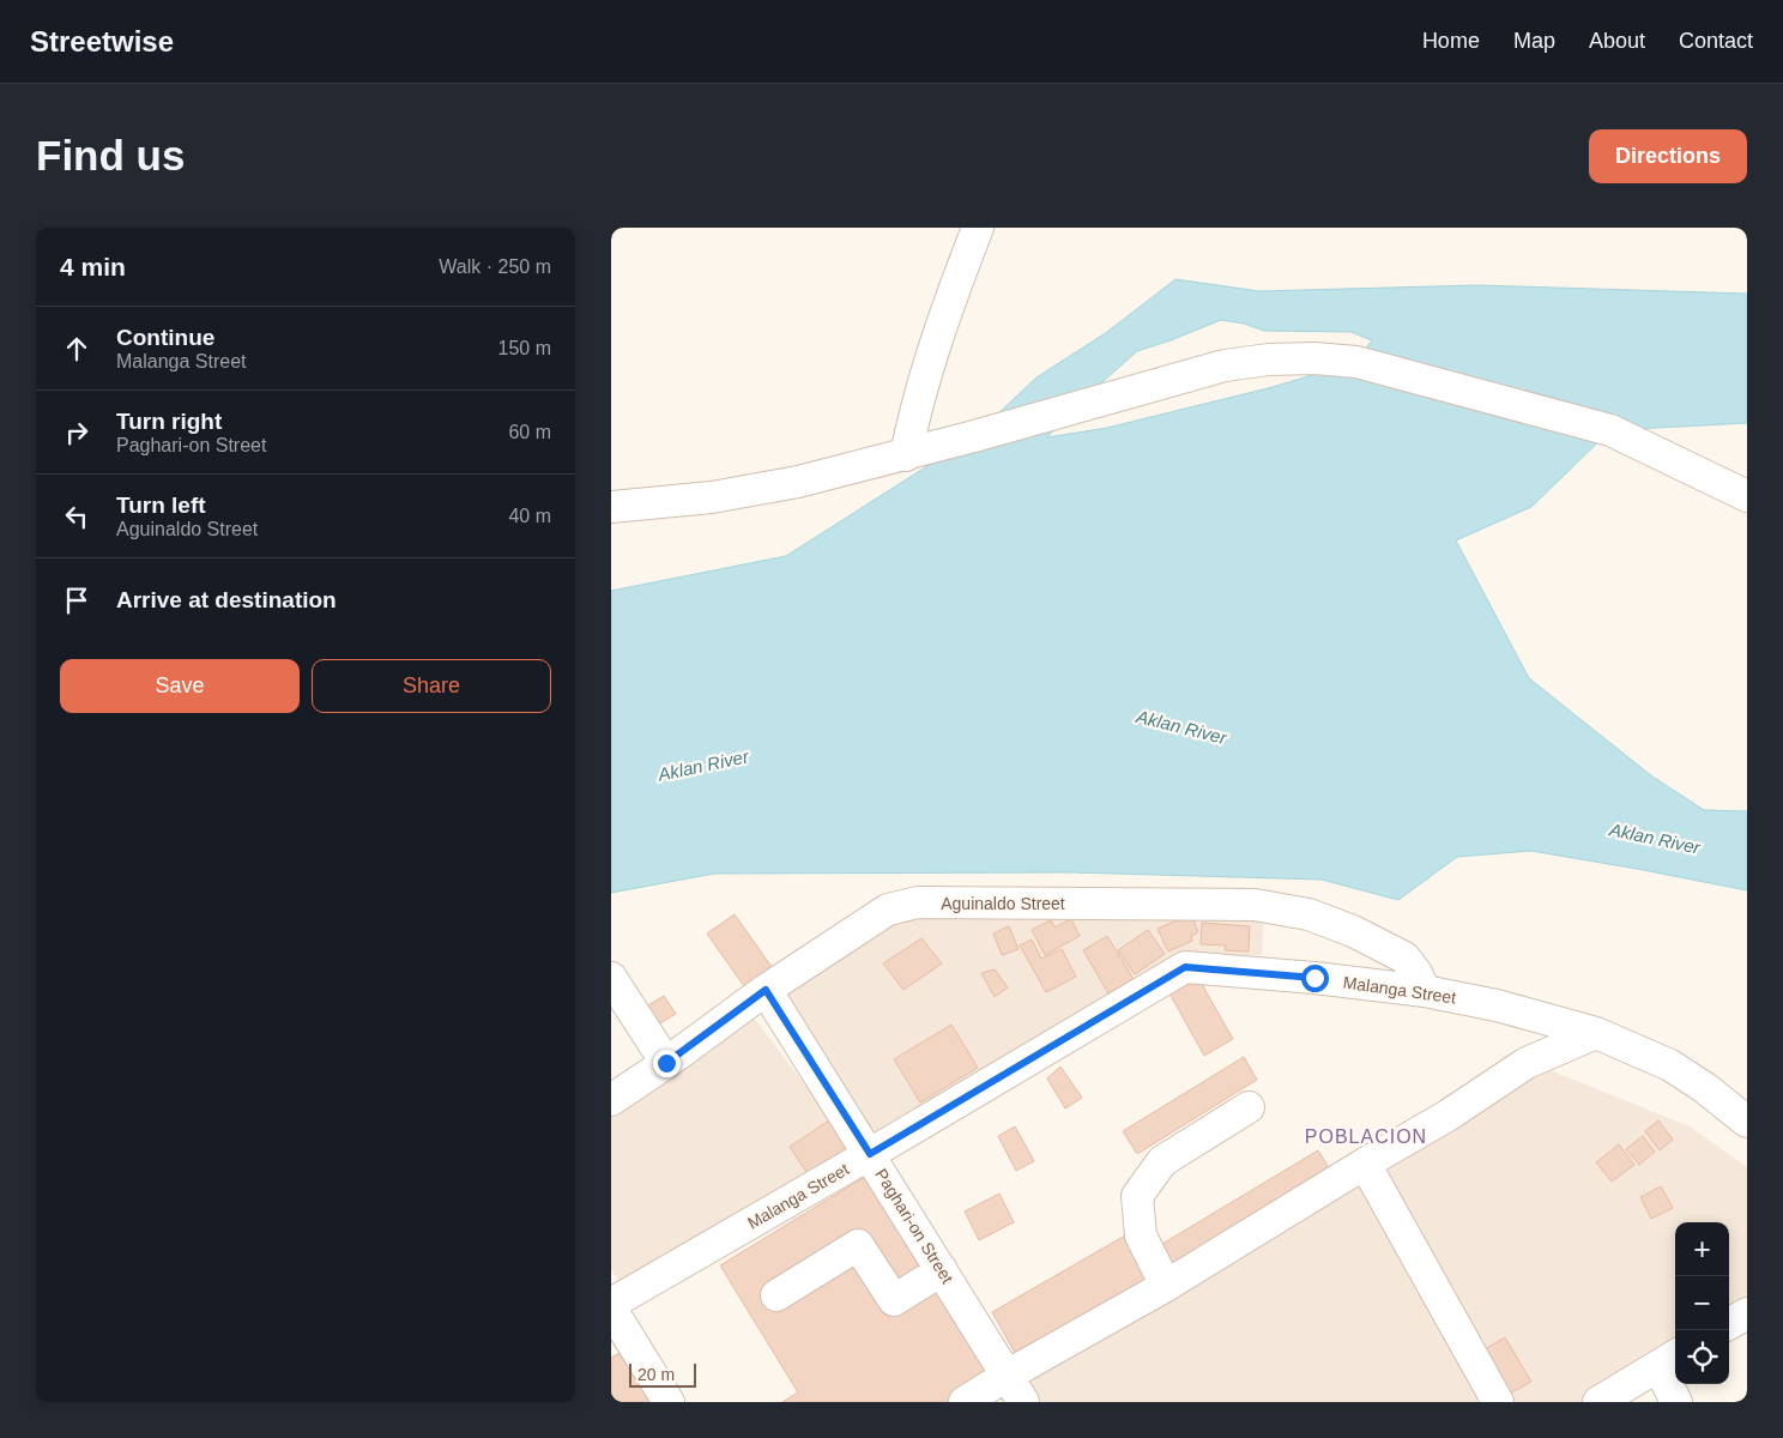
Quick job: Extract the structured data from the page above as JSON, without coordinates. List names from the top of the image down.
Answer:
{
  "streets": {
    "street": ["Aguinaldo Street", "Malanga Street", "Paghari-on Street"]
  },
  "crossings": [
    ["Aguinaldo Street", "Malanga Street"],
    ["Aguinaldo Street", "Paghari-on Street"],
    ["Malanga Street", "Paghari-on Street"]
  ],
  "districts": ["POBLACION"],
  "water": ["Aklan River"],
  "scale_bar": "20 m",
  "page": {
    "header": "Streetwise",
    "nav": [
      "Home",
      "Map",
      "About",
      "Contact"
    ],
    "buttons": [
      "Directions",
      ["Save", "Share"]
    ],
    "title": "Find us",
    "heading": ["4 min", "Walk · 250 m"],
    "list": [
      ["Continue", "Malanga Street", "150 m"],
      ["Turn right", "Paghari-on Street", "60 m"],
      ["Turn left", "Aguinaldo Street", "40 m"],
      "Arrive at destination"
    ],
    "map_buttons": ["+", "−"],
    "scale": "20 m"
  }
}
